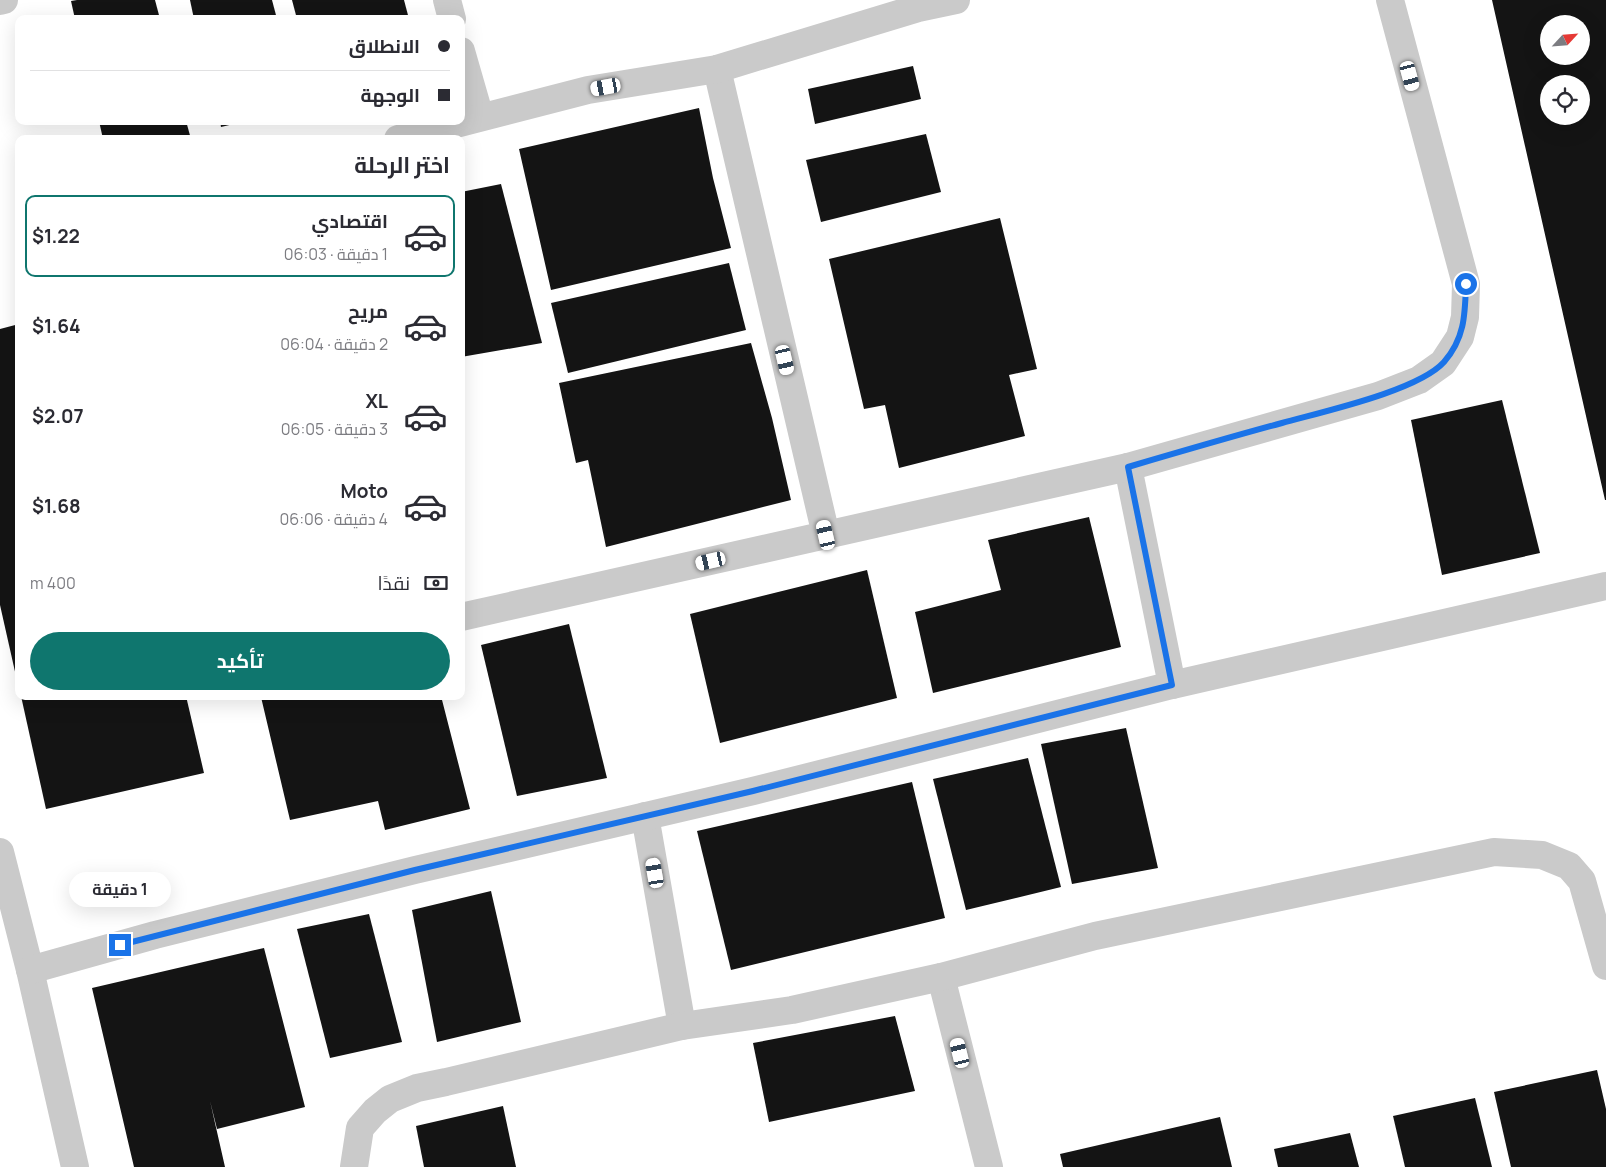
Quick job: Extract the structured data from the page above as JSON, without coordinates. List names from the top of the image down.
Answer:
{
  "north": "top right",
  "page": {
    "banner": ["الانطلاق", "الوجهة"],
    "heading": "اختر الرحلة",
    "list": [
      {
        "name": "اقتصادي",
        "note": "1 دقيقة · 06:03",
        "value": "$1.22"
      },
      {
        "name": "مريح",
        "note": "2 دقيقة · 06:04",
        "value": "$1.64"
      },
      {
        "name": "XL",
        "note": "3 دقيقة · 06:05",
        "value": "$2.07"
      },
      {
        "name": "Moto",
        "note": "4 دقيقة · 06:06",
        "value": "$1.68"
      }
    ],
    "pay": ["نقدًا", "400 m"],
    "buttons": "تأكيد",
    "bubble": "1 دقيقة"
  }
}
